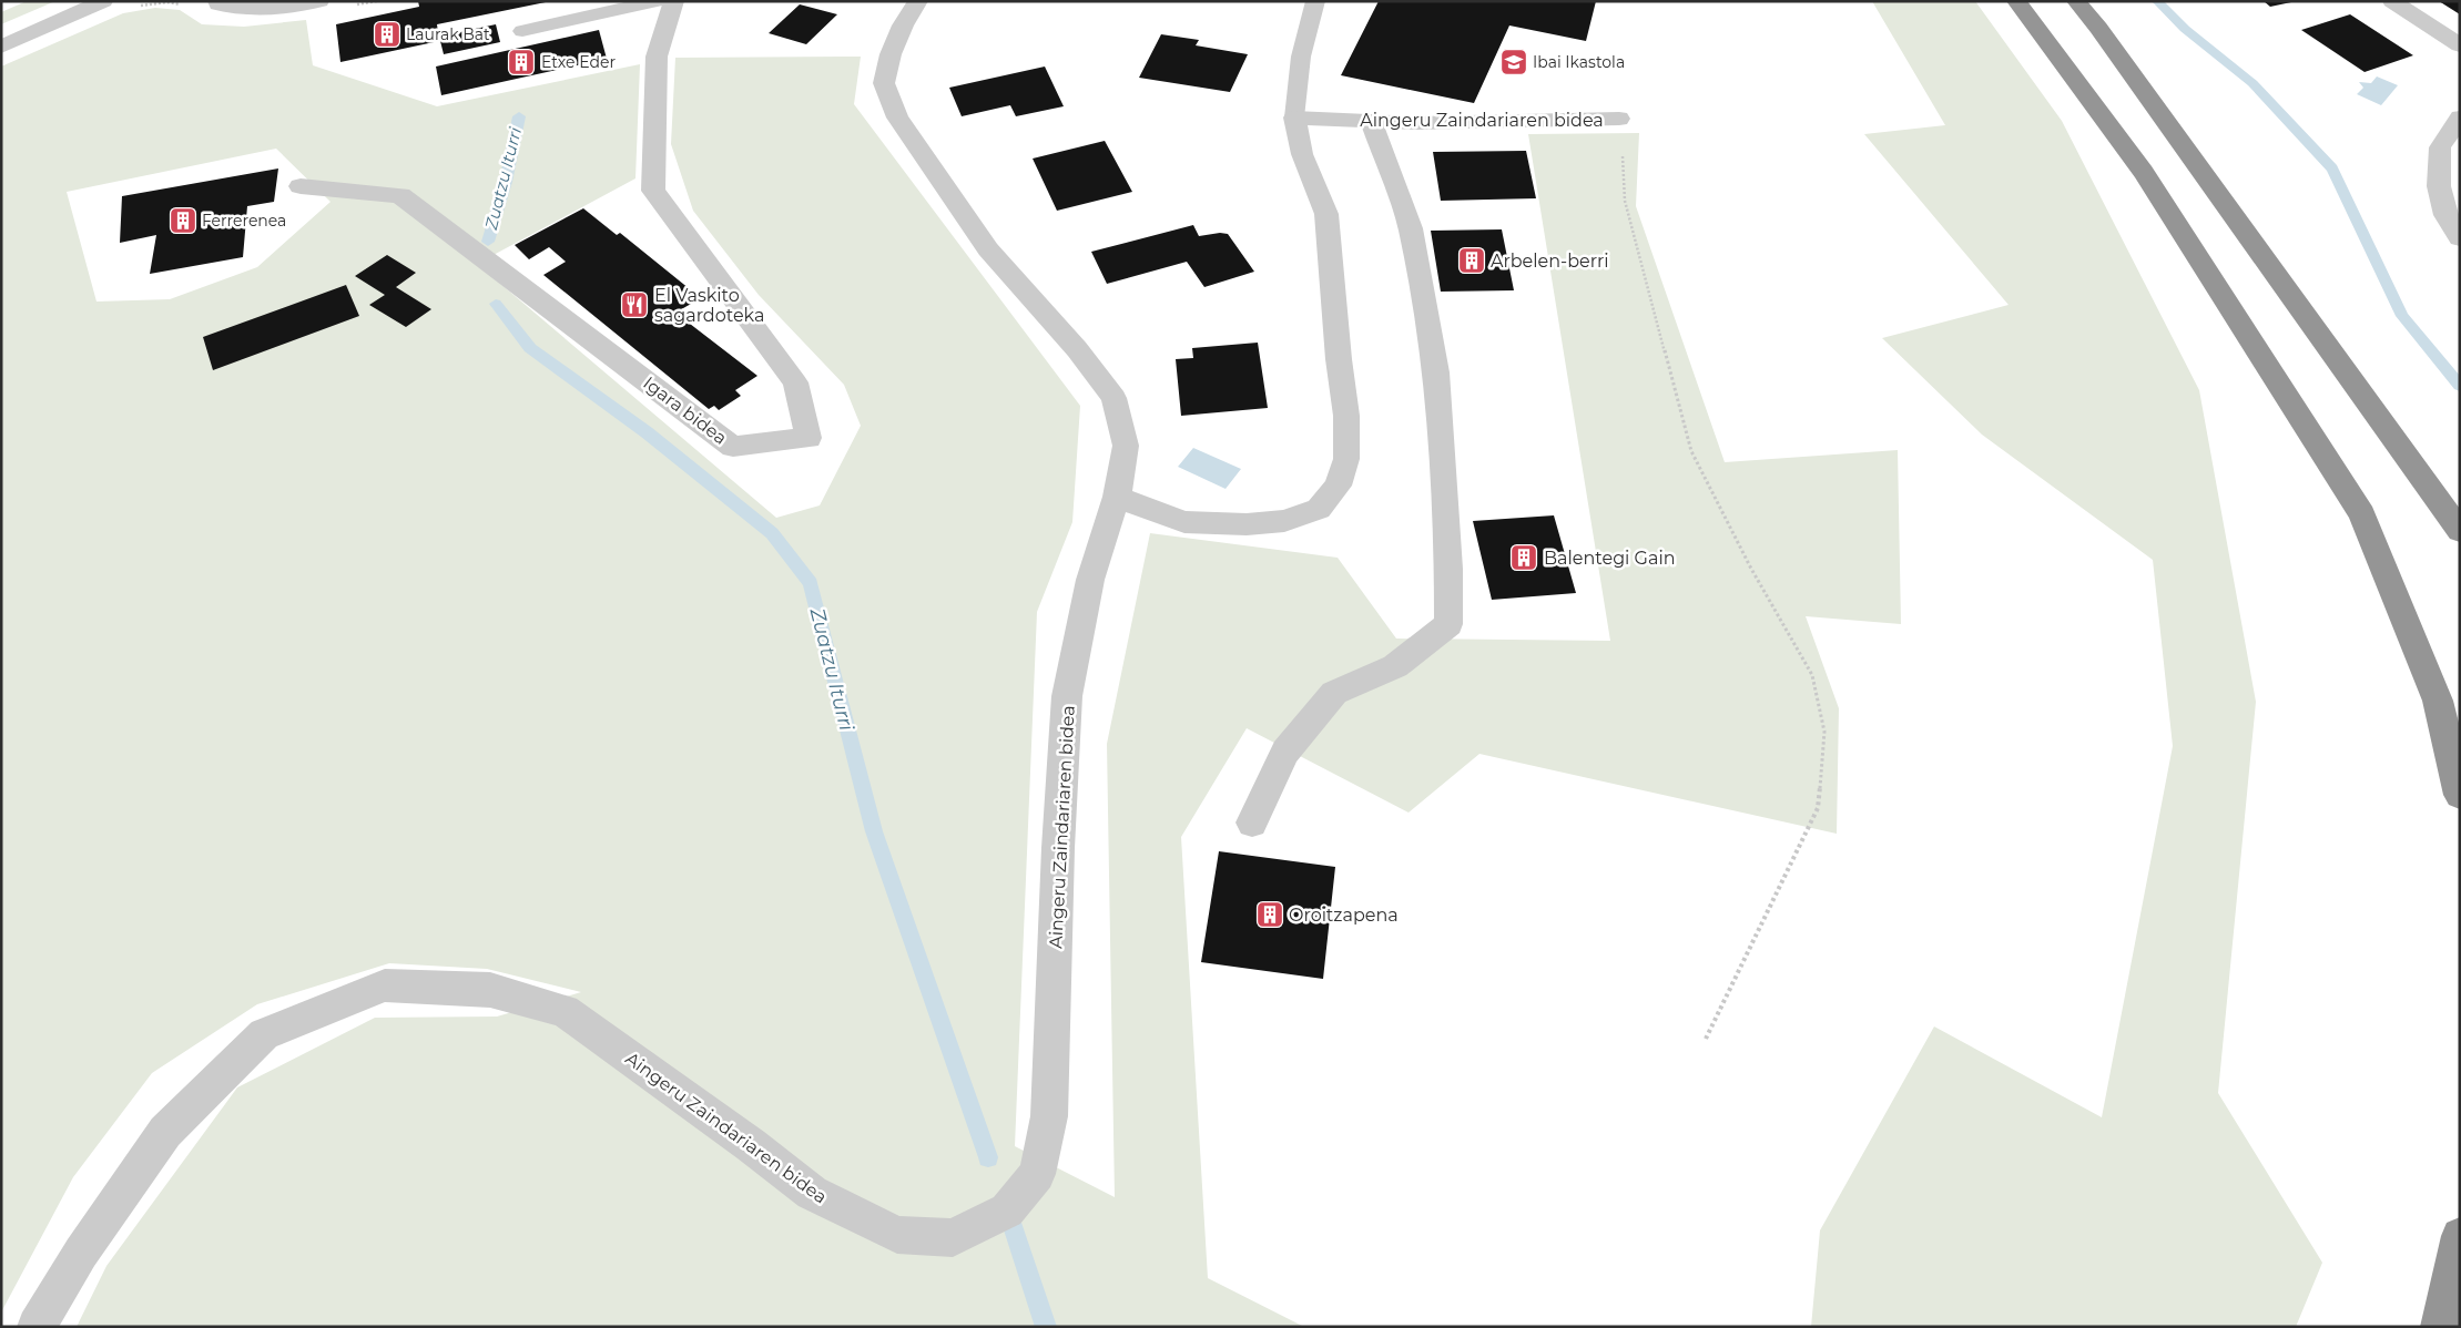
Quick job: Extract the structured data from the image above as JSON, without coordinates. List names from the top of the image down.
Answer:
{
  "streets": {
    "street": ["Aingeru Zaindariaren bidea", "Igara bidea"]
  },
  "water": ["Zuatzu Iturri"],
  "places": {
    "building": [
      "Laurak Bat",
      "Etxe Eder",
      "Ferrerenea",
      "Arbelen-berri",
      "Balentegi Gain",
      "Oroitzapena"
    ],
    "school or university": ["Ibai Ikastola"],
    "restaurant": ["El Vaskito sagardoteka"]
  }
}
